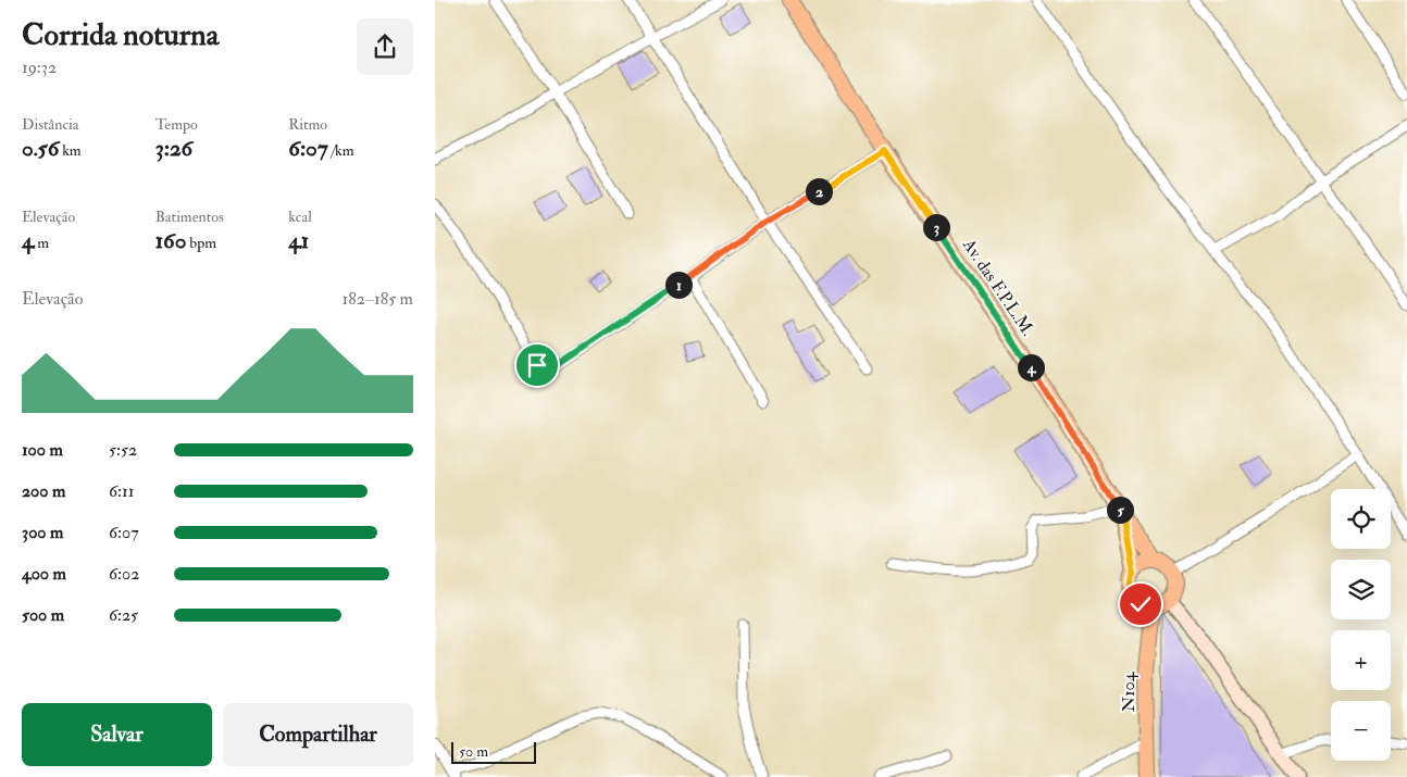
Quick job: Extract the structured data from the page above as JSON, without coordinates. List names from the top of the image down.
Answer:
{
  "streets": {
    "main road": ["Av. das F.P.L.M.", "N104"]
  },
  "crossings": [
    ["Av. das F.P.L.M.", "N104"]
  ],
  "scale_bar": "50 m",
  "page": {
    "heading": ["Corrida noturna", "19:32"],
    "stats": [
      ["Distância", "0.56 km"],
      ["Tempo", "3:26"],
      ["Ritmo", "6:07 /km"],
      ["Elevação", "4 m"],
      ["Batimentos", "160 bpm"],
      ["kcal", "41"]
    ],
    "pins": [
      "2",
      "3",
      "1",
      "4",
      "5"
    ],
    "chart": ["Elevação", "182–185 m"],
    "list": [
      {
        "name": "100 m",
        "note": "5:52"
      },
      {
        "name": "200 m",
        "note": "6:11"
      },
      {
        "name": "300 m",
        "note": "6:07"
      },
      {
        "name": "400 m",
        "note": "6:02"
      },
      {
        "name": "500 m",
        "note": "6:25"
      }
    ],
    "map_buttons": ["+", "−"],
    "buttons": ["Salvar", "Compartilhar"],
    "scale": "50 m"
  }
}
